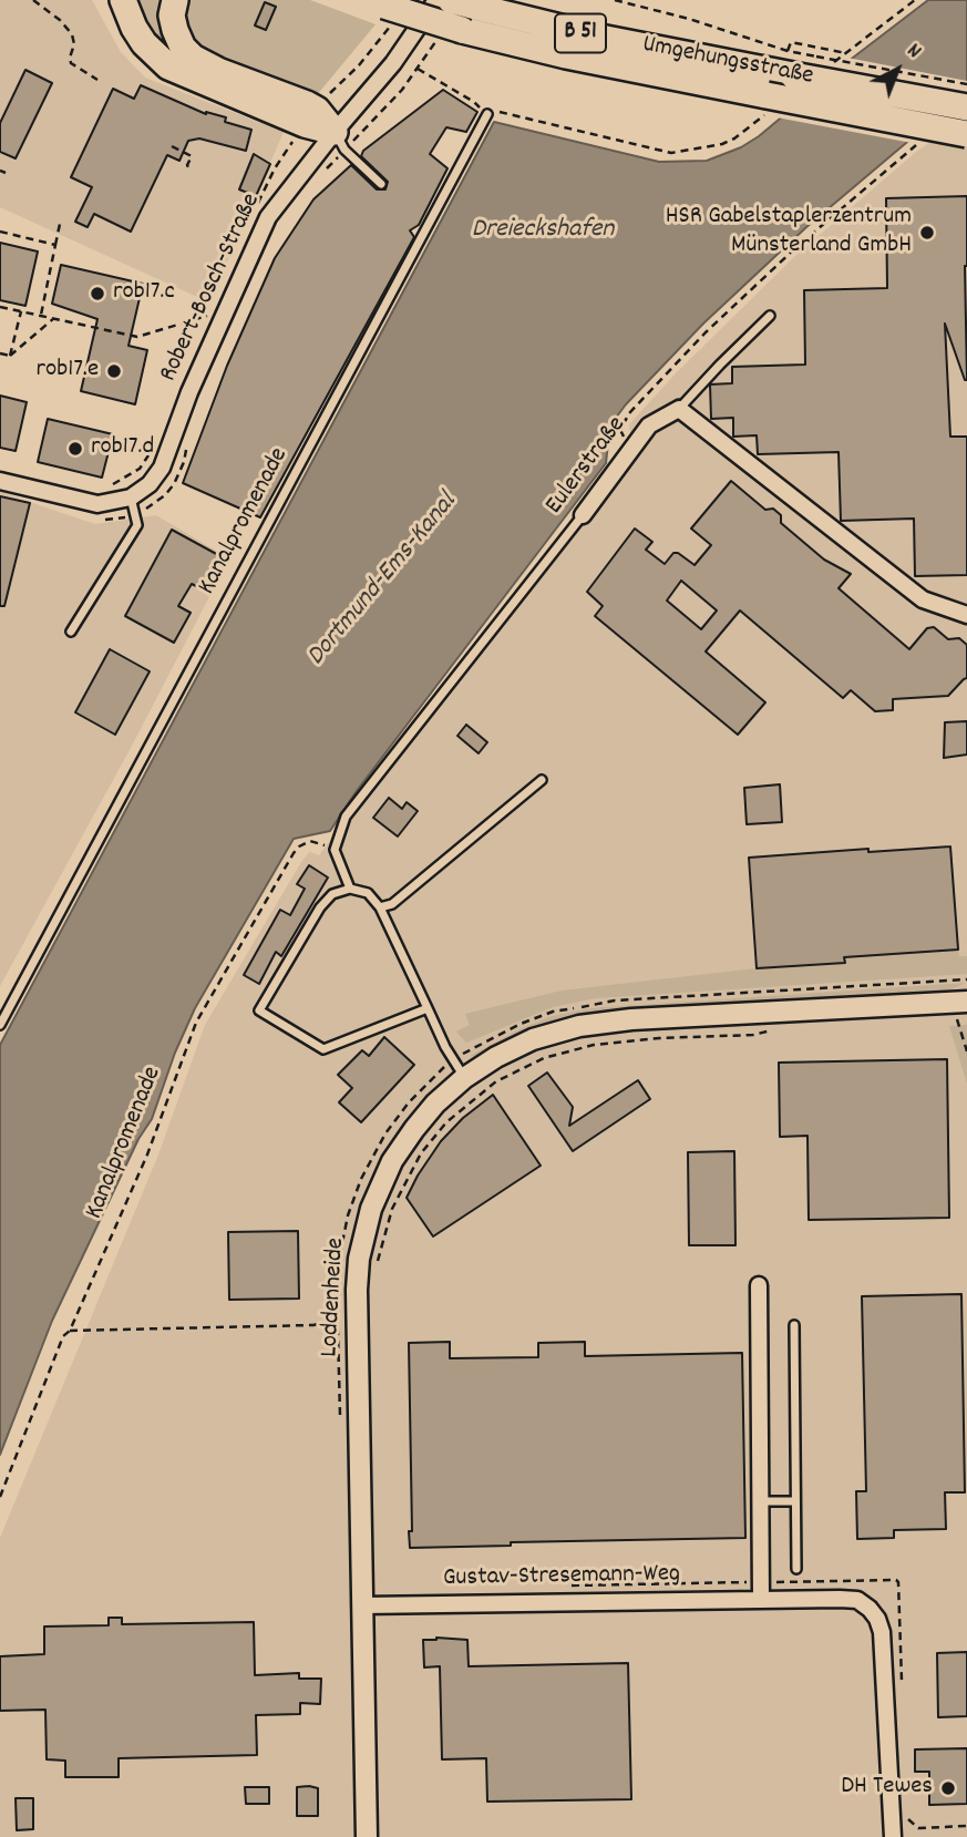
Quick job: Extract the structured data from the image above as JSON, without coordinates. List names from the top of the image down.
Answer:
{
  "streets": {
    "highway": ["B 51", "Umgehungsstraße"],
    "street": [
      "Robert-Bosch-Straße",
      "Eulerstraße",
      "Loddenheide",
      "Gustav-Stresemann-Weg"
    ],
    "lane": ["Kanalpromenade"]
  },
  "crossings": [
    ["Eulerstraße", "Kanalpromenade"],
    ["Loddenheide", "Gustav-Stresemann-Weg"]
  ],
  "water": ["Dreieckshafen", "Dortmund-Ems-Kanal"],
  "places": [
    "HSR Gabelstaplerzentrum Münsterland GmbH",
    "rob17.c",
    "rob17.e",
    "rob17.d",
    "DH Tewes"
  ],
  "north": "top right"
}
